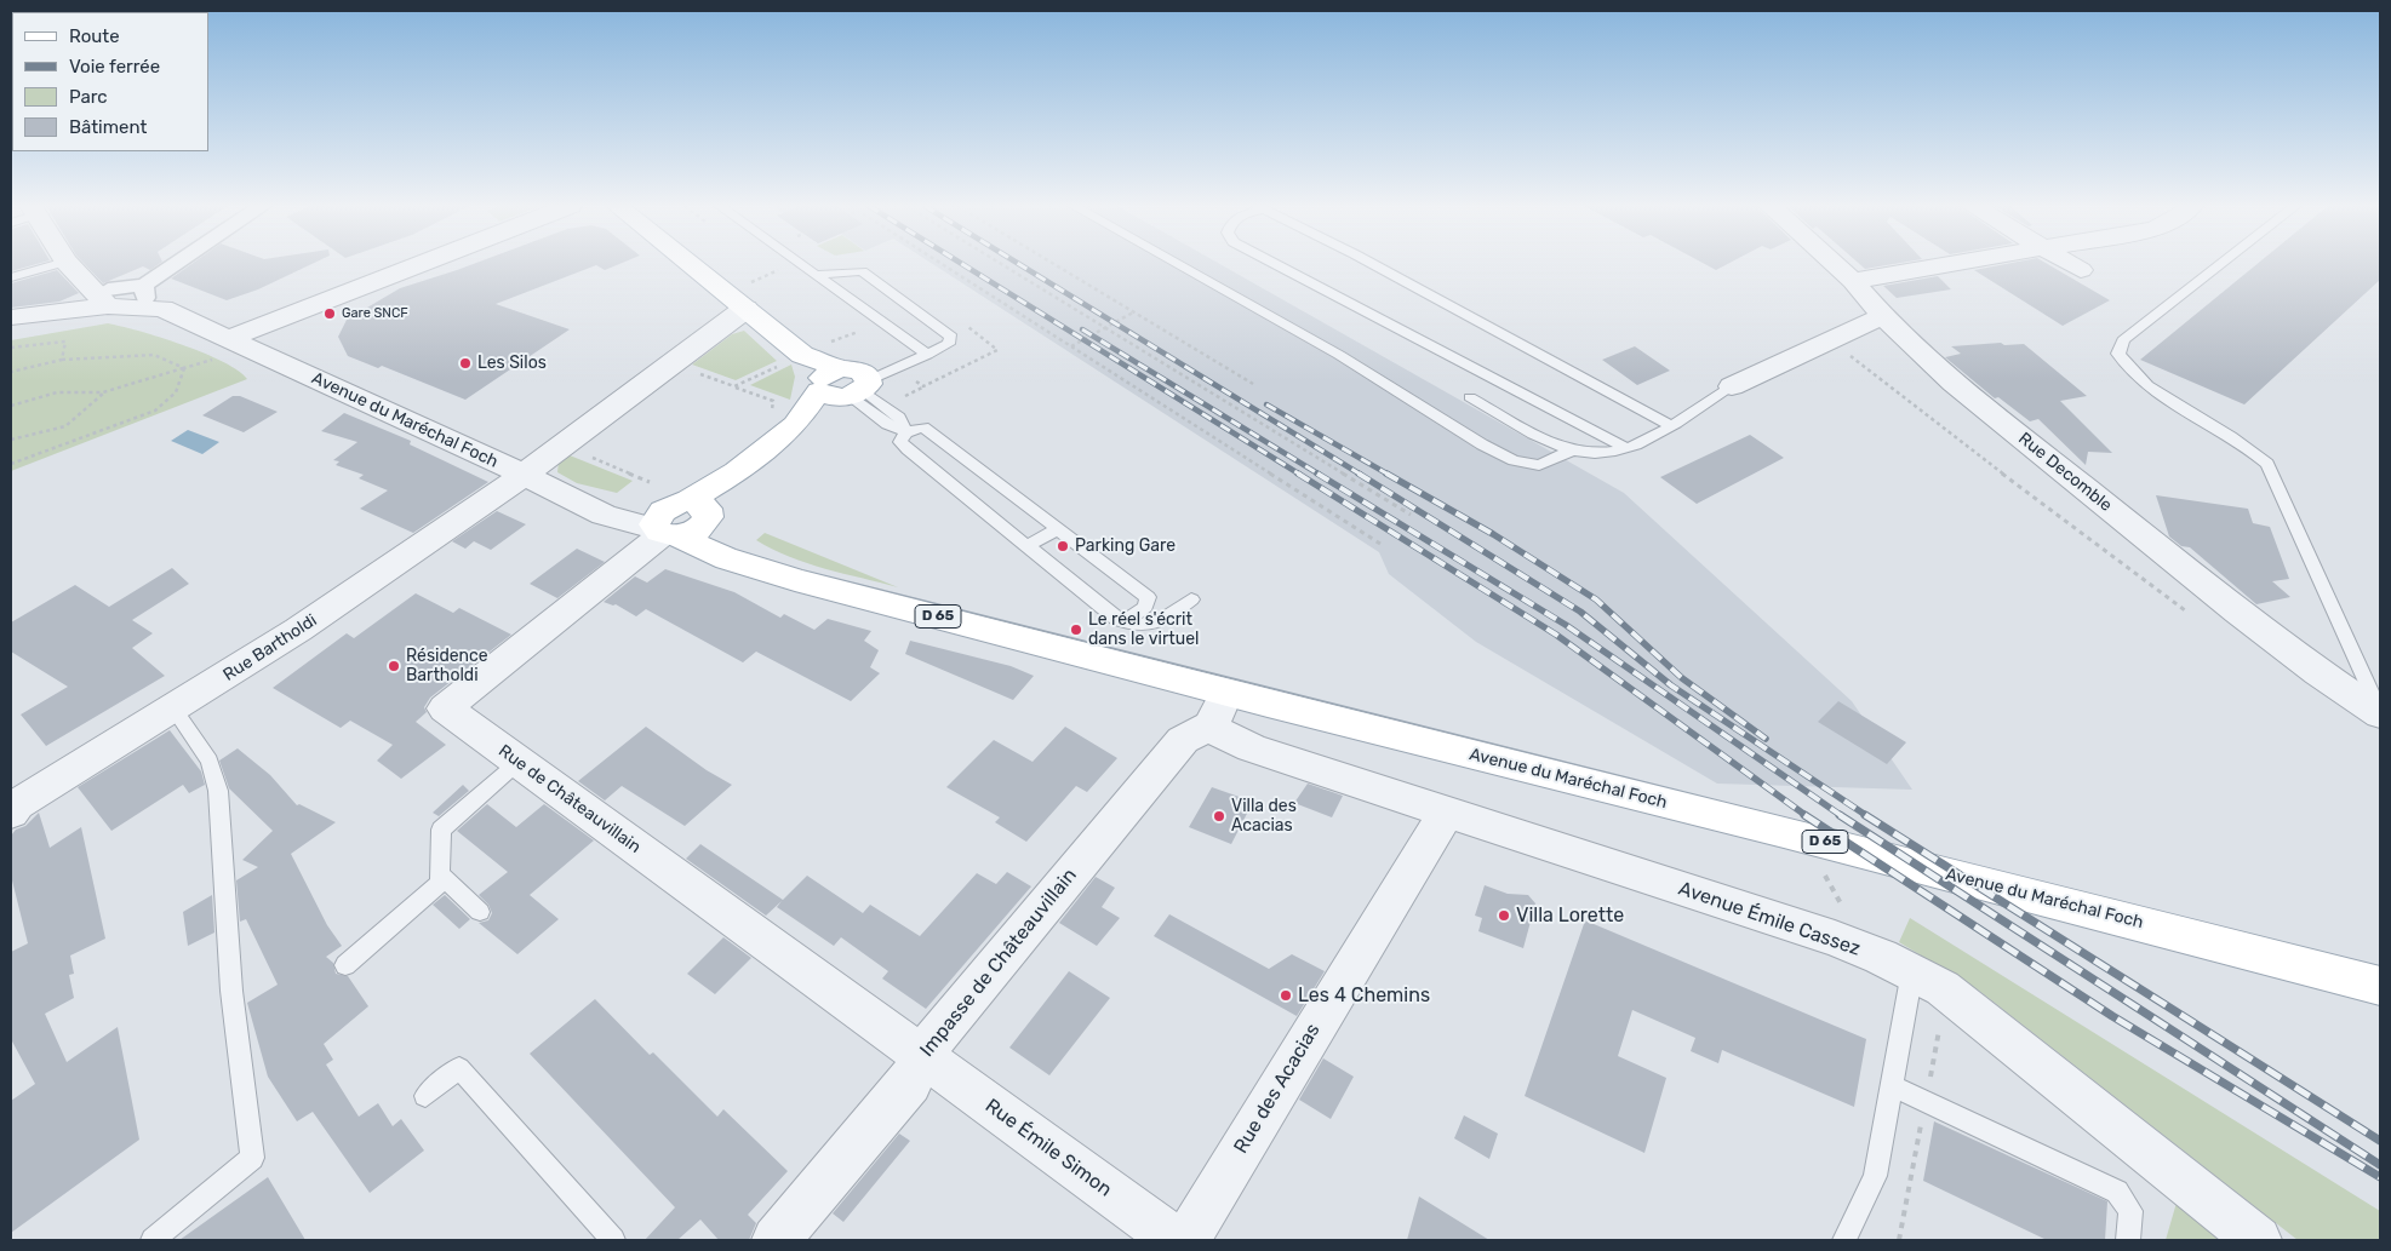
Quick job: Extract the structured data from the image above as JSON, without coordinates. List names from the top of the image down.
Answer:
{
  "streets": {
    "main road": ["Avenue du Maréchal Foch", "D 65"],
    "street": [
      "Rue Decomble",
      "Rue Bartholdi",
      "Rue de Châteauvillain",
      "Avenue Émile Cassez",
      "Impasse de Châteauvillain",
      "Rue des Acacias",
      "Rue Émile Simon"
    ]
  },
  "crossings": [
    ["Avenue du Maréchal Foch", "Rue Bartholdi"],
    ["Avenue du Maréchal Foch", "Rue de Châteauvillain"],
    ["Avenue du Maréchal Foch", "Avenue Émile Cassez"],
    ["Avenue du Maréchal Foch", "Impasse de Châteauvillain"],
    ["Rue de Châteauvillain", "Impasse de Châteauvillain"],
    ["Rue de Châteauvillain", "Rue Émile Simon"],
    ["Avenue Émile Cassez", "Impasse de Châteauvillain"],
    ["Avenue Émile Cassez", "Rue des Acacias"],
    ["Impasse de Châteauvillain", "Rue Émile Simon"]
  ],
  "places": [
    "Gare SNCF",
    "Les Silos",
    "Parking Gare",
    "Le réel s'écrit dans le virtuel",
    "Résidence Bartholdi",
    "Villa des Acacias",
    "Villa Lorette",
    "Les 4 Chemins"
  ],
  "legend": [
    "Route",
    "Voie ferrée",
    "Parc",
    "Bâtiment"
  ]
}
